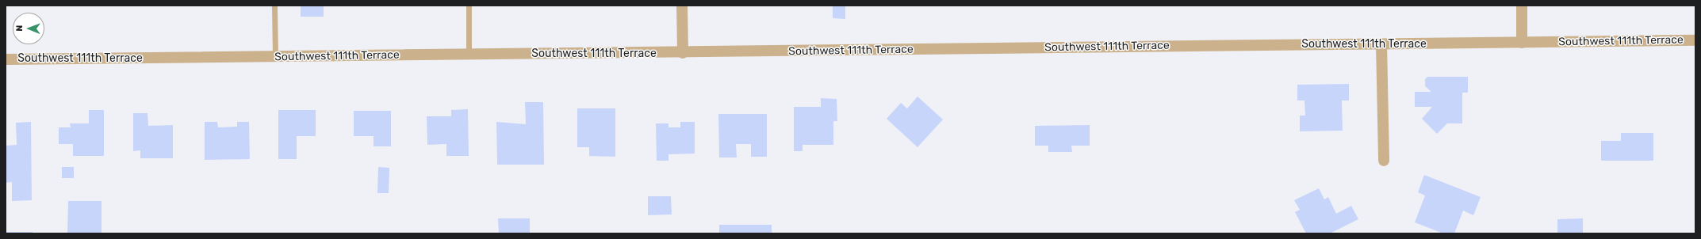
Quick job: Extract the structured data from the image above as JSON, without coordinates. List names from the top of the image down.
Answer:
{
  "streets": {
    "street": ["Southwest 111th Terrace"]
  },
  "north": "left"
}
